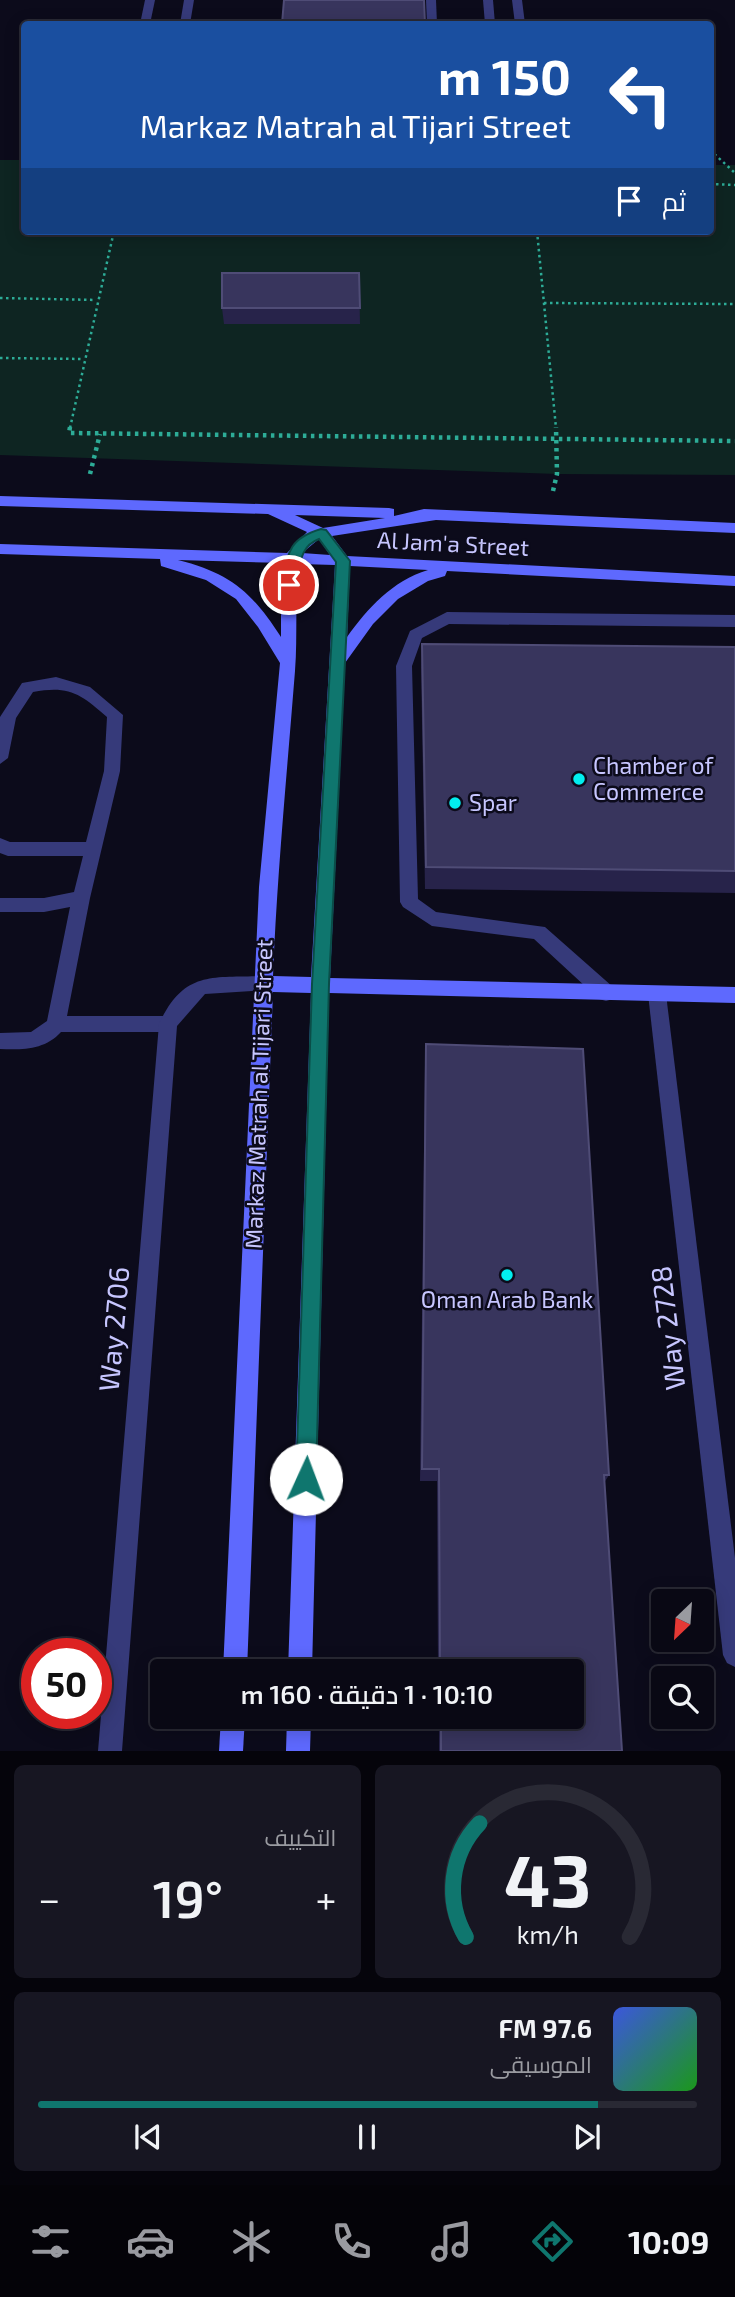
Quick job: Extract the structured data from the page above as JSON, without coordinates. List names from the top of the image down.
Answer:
{
  "streets": {
    "main road": ["Al Jam'a Street", "Markaz Matrah al Tijari Street"],
    "street": ["Way 2728", "Way 2706"]
  },
  "crossings": [
    ["Al Jam'a Street", "Markaz Matrah al Tijari Street"]
  ],
  "places": ["Chamber of Commerce", "Spar", "Oman Arab Bank"],
  "north": "bottom left",
  "page": {
    "turn": ["150 m", "Markaz Matrah al Tijari Street"],
    "then": "ثم",
    "limit": "50",
    "trip": "10:10 · 1 دقيقة · 160 m",
    "tile": "التكييف",
    "heat": ["−", "19°", "+"],
    "song": ["97.6 FM", "الموسيقى"],
    "tabs": "10:09",
    "gauge": ["43", "km/h"]
  }
}
